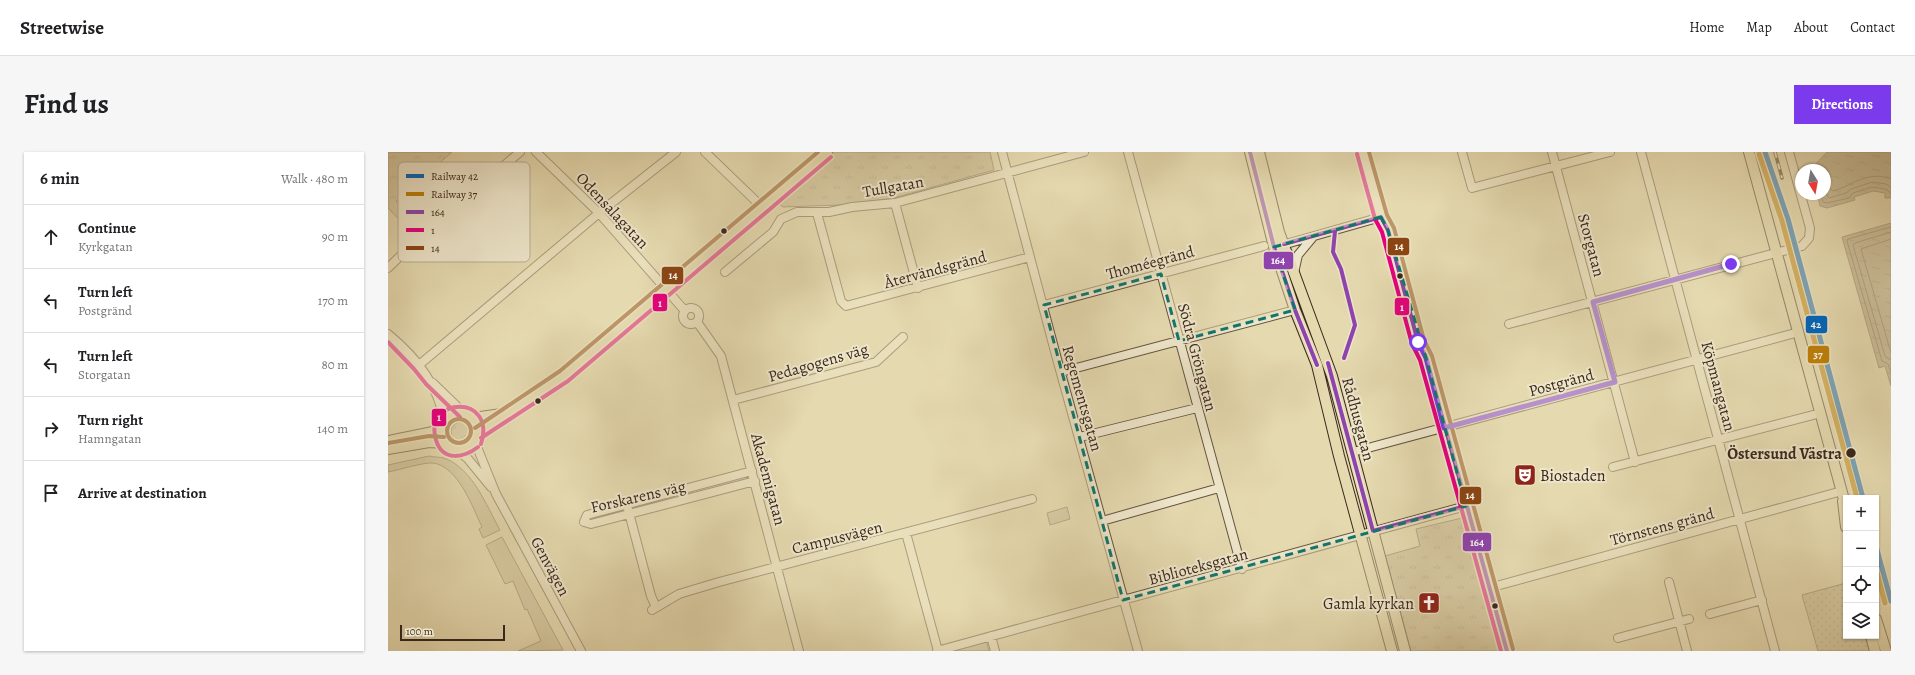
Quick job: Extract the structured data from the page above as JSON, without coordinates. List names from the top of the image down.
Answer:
{
  "streets": {
    "main road": ["Rådhusgatan"],
    "street": [
      "Tullgatan",
      "Odensalagatan",
      "Storgatan",
      "Thoméegränd",
      "Återvändsgränd",
      "Södra Gröngatan",
      "Pedagogens väg",
      "Postgränd",
      "Köpmangatan",
      "Regementsgatan",
      "Akademigatan",
      "Forskarens väg",
      "Törnstens gränd",
      "Campusvägen",
      "Genvägen",
      "Biblioteksgatan"
    ]
  },
  "crossings": [
    ["Tullgatan", "Återvändsgränd"],
    ["Tullgatan", "Regementsgatan"],
    ["Odensalagatan", "Akademigatan"],
    ["Storgatan", "Postgränd"],
    ["Thoméegränd", "Södra Gröngatan"],
    ["Thoméegränd", "Regementsgatan"],
    ["Thoméegränd", "Rådhusgatan"],
    ["Återvändsgränd", "Regementsgatan"],
    ["Södra Gröngatan", "Biblioteksgatan"],
    ["Pedagogens väg", "Akademigatan"],
    ["Postgränd", "Köpmangatan"],
    ["Postgränd", "Rådhusgatan"],
    ["Köpmangatan", "Törnstens gränd"],
    ["Regementsgatan", "Biblioteksgatan"],
    ["Rådhusgatan", "Biblioteksgatan"],
    ["Akademigatan", "Forskarens väg"],
    ["Akademigatan", "Campusvägen"],
    ["Forskarens väg", "Campusvägen"],
    ["Törnstens gränd", "Biblioteksgatan"]
  ],
  "places": {
    "other": ["Östersund Västra"],
    "theatre": ["Biostaden"],
    "church": ["Gamla kyrkan"]
  },
  "lines": [
    "rail line 42",
    "transit line 164",
    "transit line 14",
    "rail line 37",
    "transit line 1"
  ],
  "legend": [
    "Railway 42",
    "Railway 37",
    "164",
    "1",
    "14"
  ],
  "scale_bar": "100 m",
  "north": "bottom",
  "page": {
    "header": "Streetwise",
    "nav": [
      "Home",
      "Map",
      "About",
      "Contact"
    ],
    "title": "Find us",
    "buttons": "Directions",
    "heading": ["6 min", "Walk · 480 m"],
    "list": [
      ["Continue", "Kyrkgatan", "90 m"],
      ["Turn left", "Postgränd", "170 m"],
      ["Turn left", "Storgatan", "80 m"],
      ["Turn right", "Hamngatan", "140 m"],
      "Arrive at destination"
    ],
    "map_buttons": ["+", "−"],
    "scale": "100 m"
  }
}
